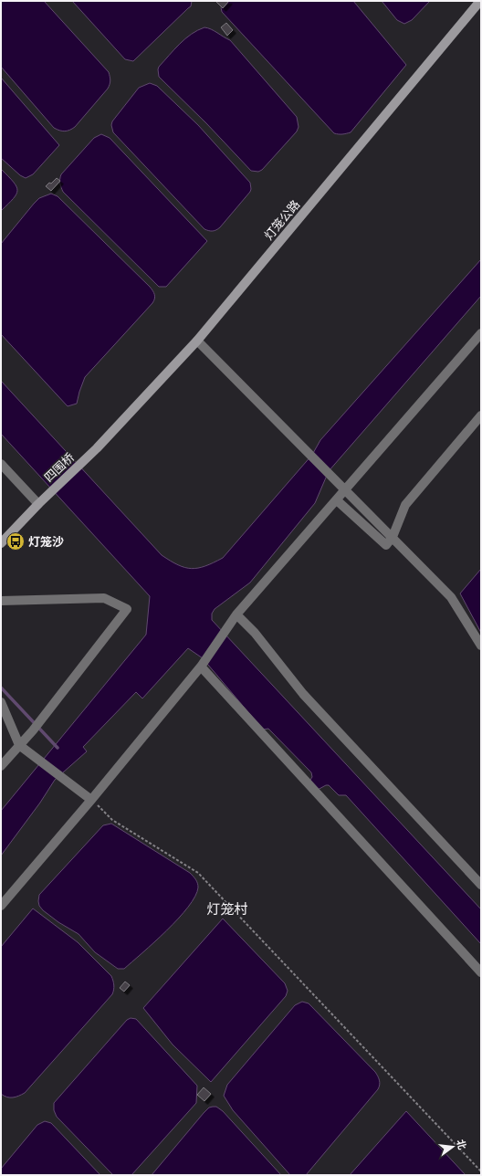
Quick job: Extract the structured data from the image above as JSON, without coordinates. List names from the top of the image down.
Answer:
{
  "streets": {
    "street": ["灯笼公路", "四围桥"]
  },
  "crossings": [
    ["灯笼公路", "四围桥"]
  ],
  "districts": ["灯笼村"],
  "places": {
    "bus stop": ["灯笼沙"]
  },
  "north": "right"
}
